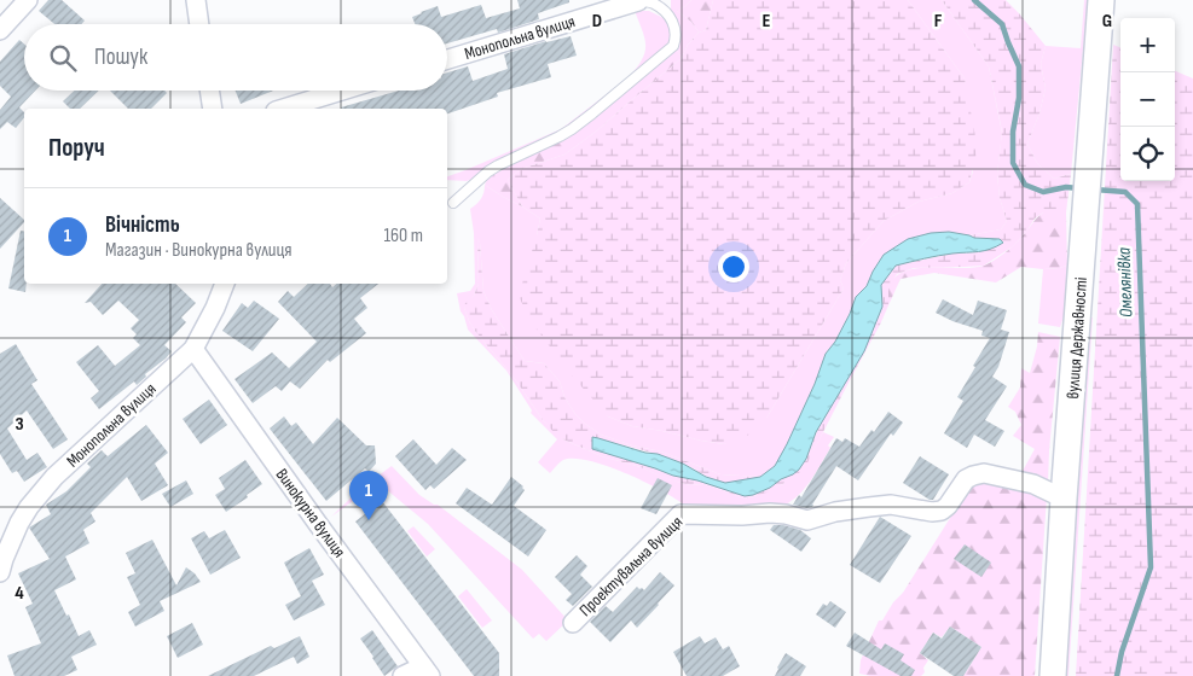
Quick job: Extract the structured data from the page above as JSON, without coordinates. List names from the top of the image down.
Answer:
{
  "streets": {
    "street": [
      "Монопольна вулиця",
      "вулиця Державності",
      "Винокурна вулиця",
      "Проектувальна вулиця"
    ]
  },
  "crossings": [
    ["Монопольна вулиця", "Винокурна вулиця"],
    ["вулиця Державності", "Проектувальна вулиця"]
  ],
  "water": ["Омелянівка"],
  "page": {
    "map_buttons": ["+", "−"],
    "search": "Пошук",
    "heading": "Поруч",
    "list": [
      {
        "mark": "1",
        "name": "Вічність",
        "note": "Магазин · Винокурна вулиця",
        "value": "160 m"
      }
    ],
    "pins": "1"
  },
  "grid": {
    "columns": [
      "D",
      "E",
      "F",
      "G"
    ],
    "rows": ["3", "4"]
  }
}
